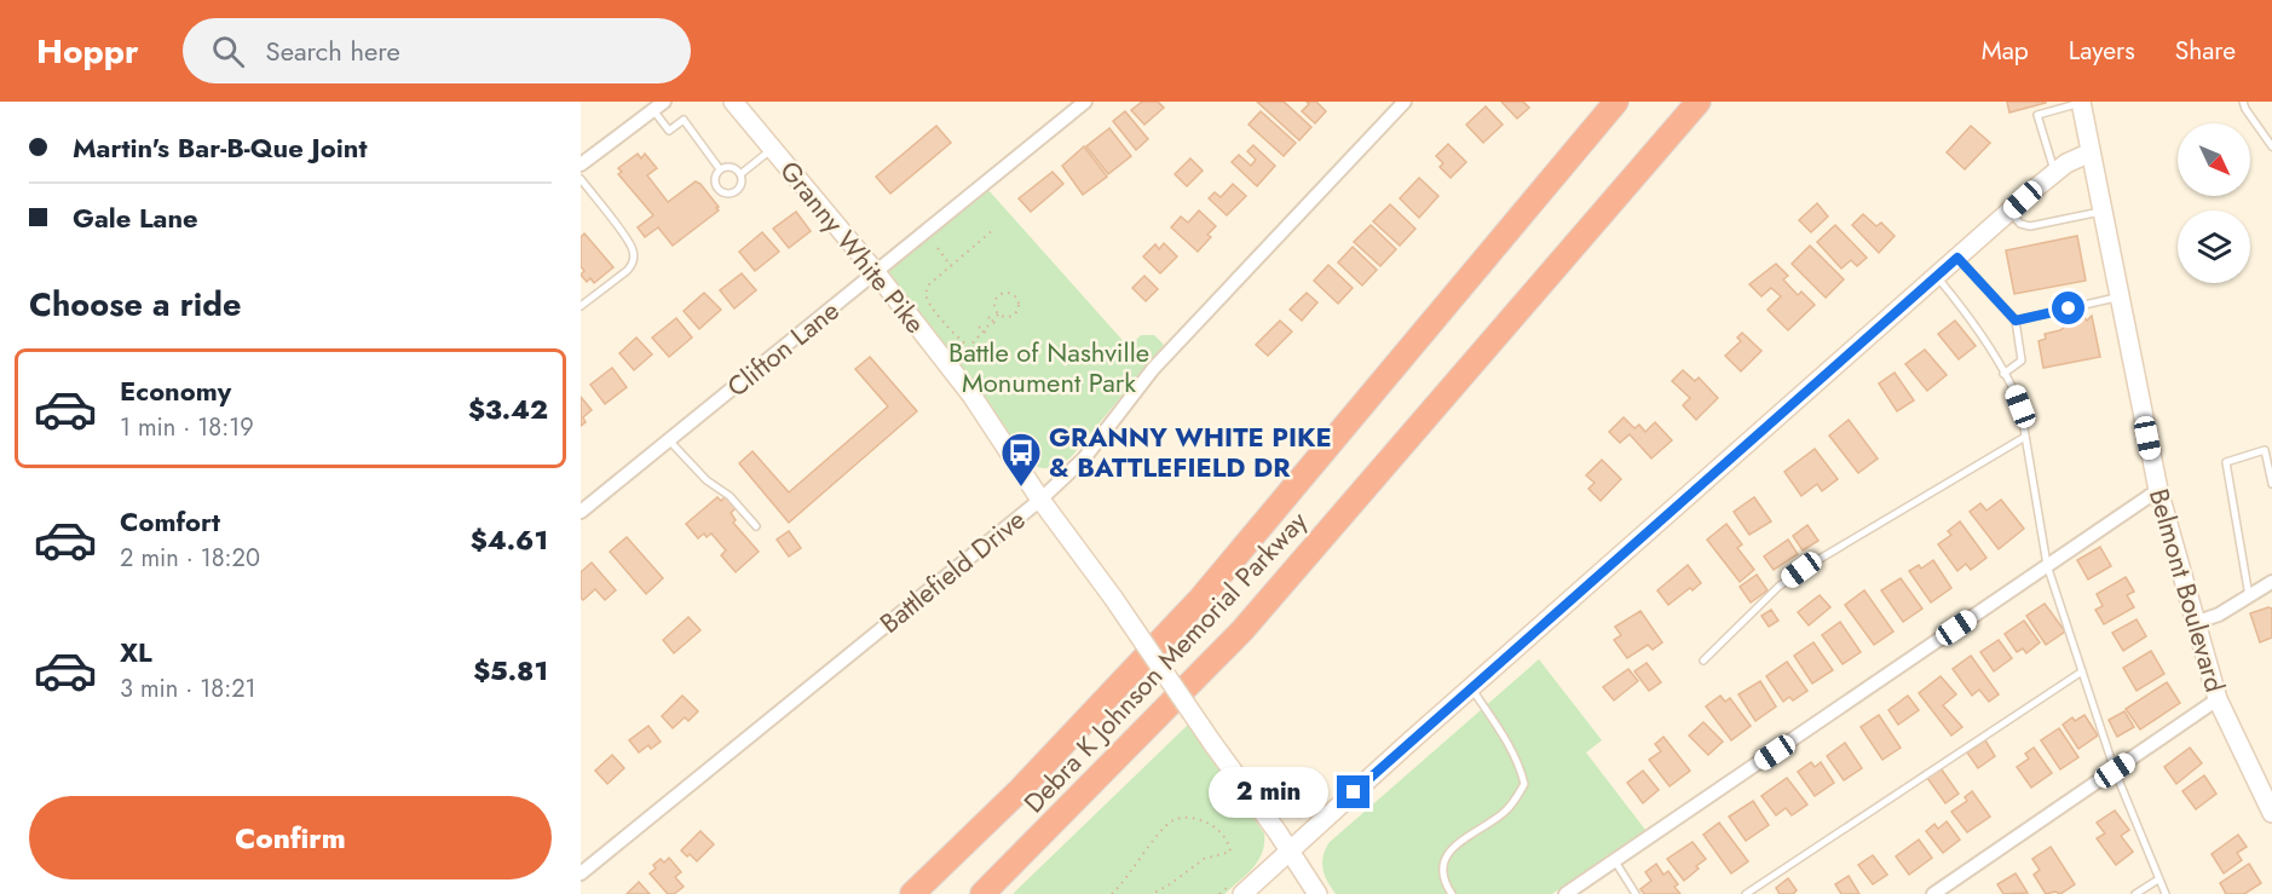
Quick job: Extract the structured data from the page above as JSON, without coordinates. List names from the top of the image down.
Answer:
{
  "streets": {
    "highway": ["Debra K Johnson Memorial Parkway"],
    "street": [
      "Granny White Pike",
      "Clifton Lane",
      "Battlefield Drive",
      "Belmont Boulevard"
    ]
  },
  "crossings": [
    ["Granny White Pike", "Clifton Lane"],
    ["Granny White Pike", "Battlefield Drive"]
  ],
  "parks": ["Battle of Nashville Monument Park"],
  "places": {
    "bus stop": ["GRANNY WHITE PIKE & BATTLEFIELD DR"]
  },
  "north": "bottom right",
  "page": {
    "header": "Hoppr",
    "search": "Search here",
    "nav": ["Map", "Layers", "Share"],
    "banner": ["Martin's Bar-B-Que Joint", "Gale Lane"],
    "heading": "Choose a ride",
    "list": [
      {
        "name": "Economy",
        "note": "1 min · 18:19",
        "value": "$3.42"
      },
      {
        "name": "Comfort",
        "note": "2 min · 18:20",
        "value": "$4.61"
      },
      {
        "name": "XL",
        "note": "3 min · 18:21",
        "value": "$5.81"
      }
    ],
    "bubble": "2 min",
    "buttons": "Confirm"
  }
}
